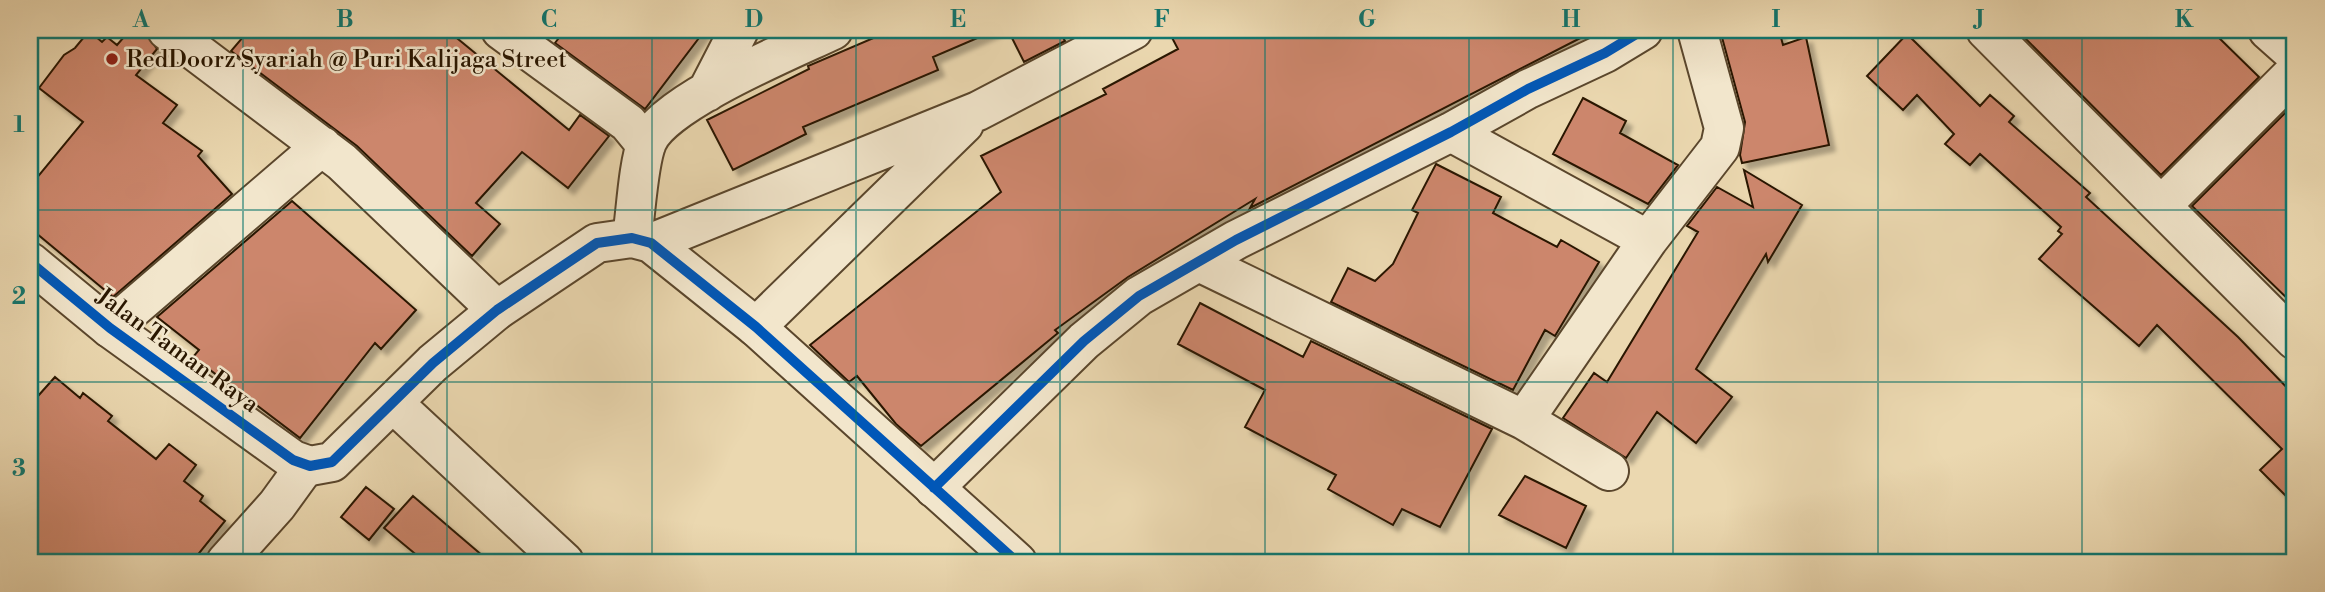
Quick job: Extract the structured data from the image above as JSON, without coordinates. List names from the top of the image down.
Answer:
{
  "streets": {
    "street": ["Jalan Taman Raya"]
  },
  "places": ["RedDoorz Syariah @ Puri Kalijaga Street"],
  "grid": {
    "columns": [
      "A",
      "B",
      "C",
      "D",
      "E",
      "F",
      "G",
      "H",
      "I",
      "J",
      "K"
    ],
    "rows": ["1", "2", "3"]
  }
}
